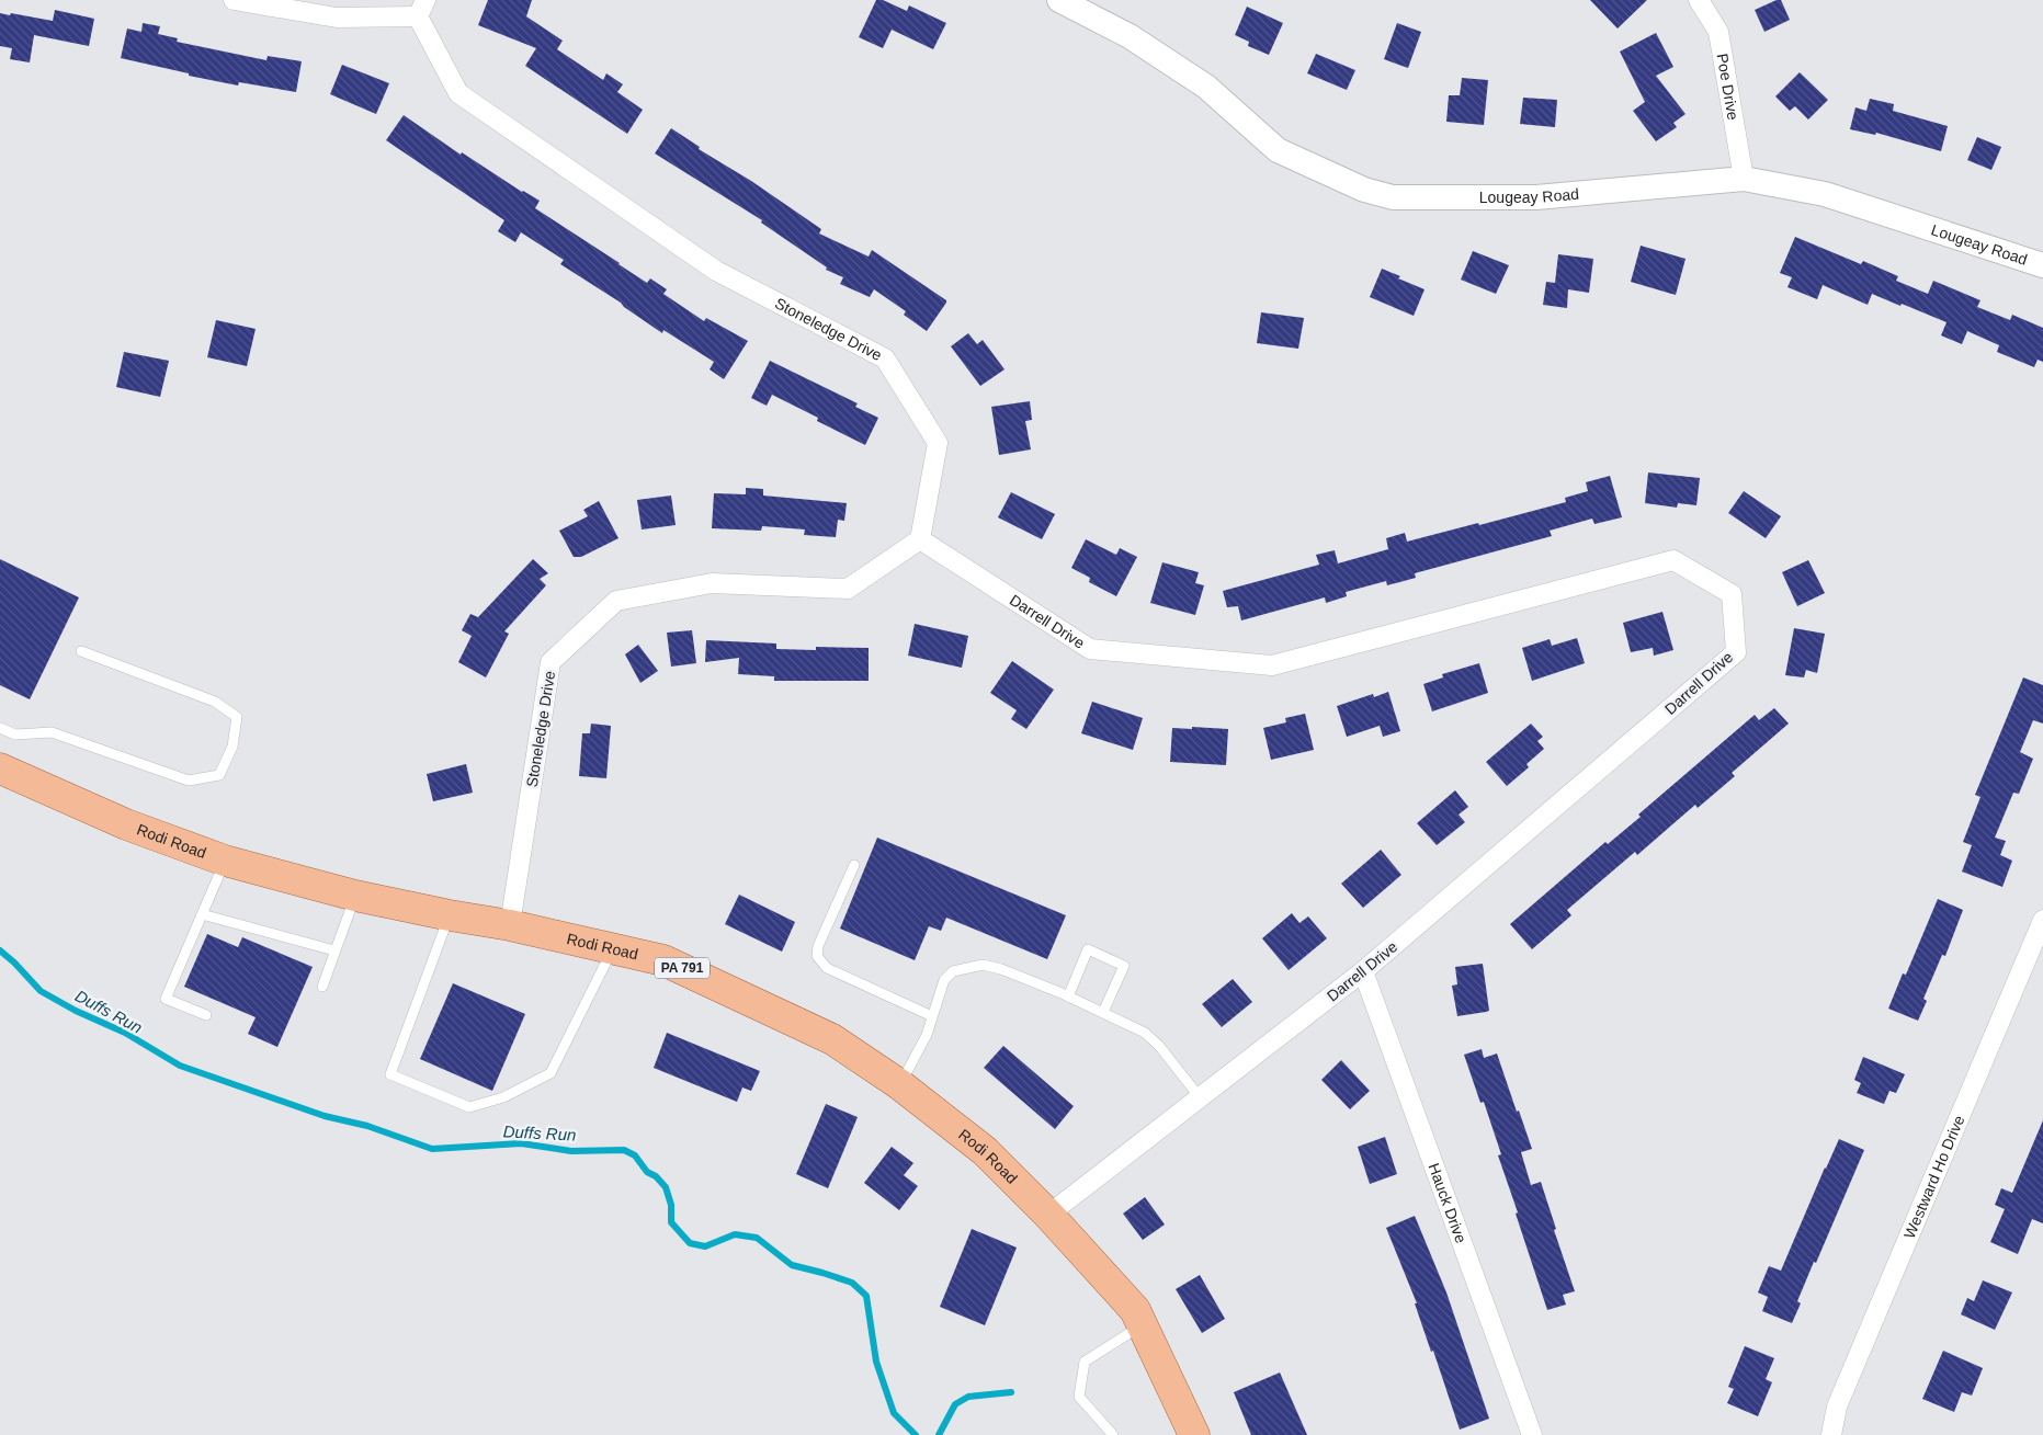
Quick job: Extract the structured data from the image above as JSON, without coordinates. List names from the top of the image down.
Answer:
{
  "streets": {
    "main road": ["Rodi Road", "PA 791"],
    "street": [
      "Poe Drive",
      "Lougeay Road",
      "Stoneledge Drive",
      "Darrell Drive",
      "Westward Ho Drive",
      "Hauck Drive"
    ]
  },
  "crossings": [
    ["Poe Drive", "Lougeay Road"],
    ["Stoneledge Drive", "Darrell Drive"],
    ["Stoneledge Drive", "Rodi Road"],
    ["Darrell Drive", "Rodi Road"],
    ["Darrell Drive", "Hauck Drive"]
  ],
  "water": ["Duffs Run"]
}
